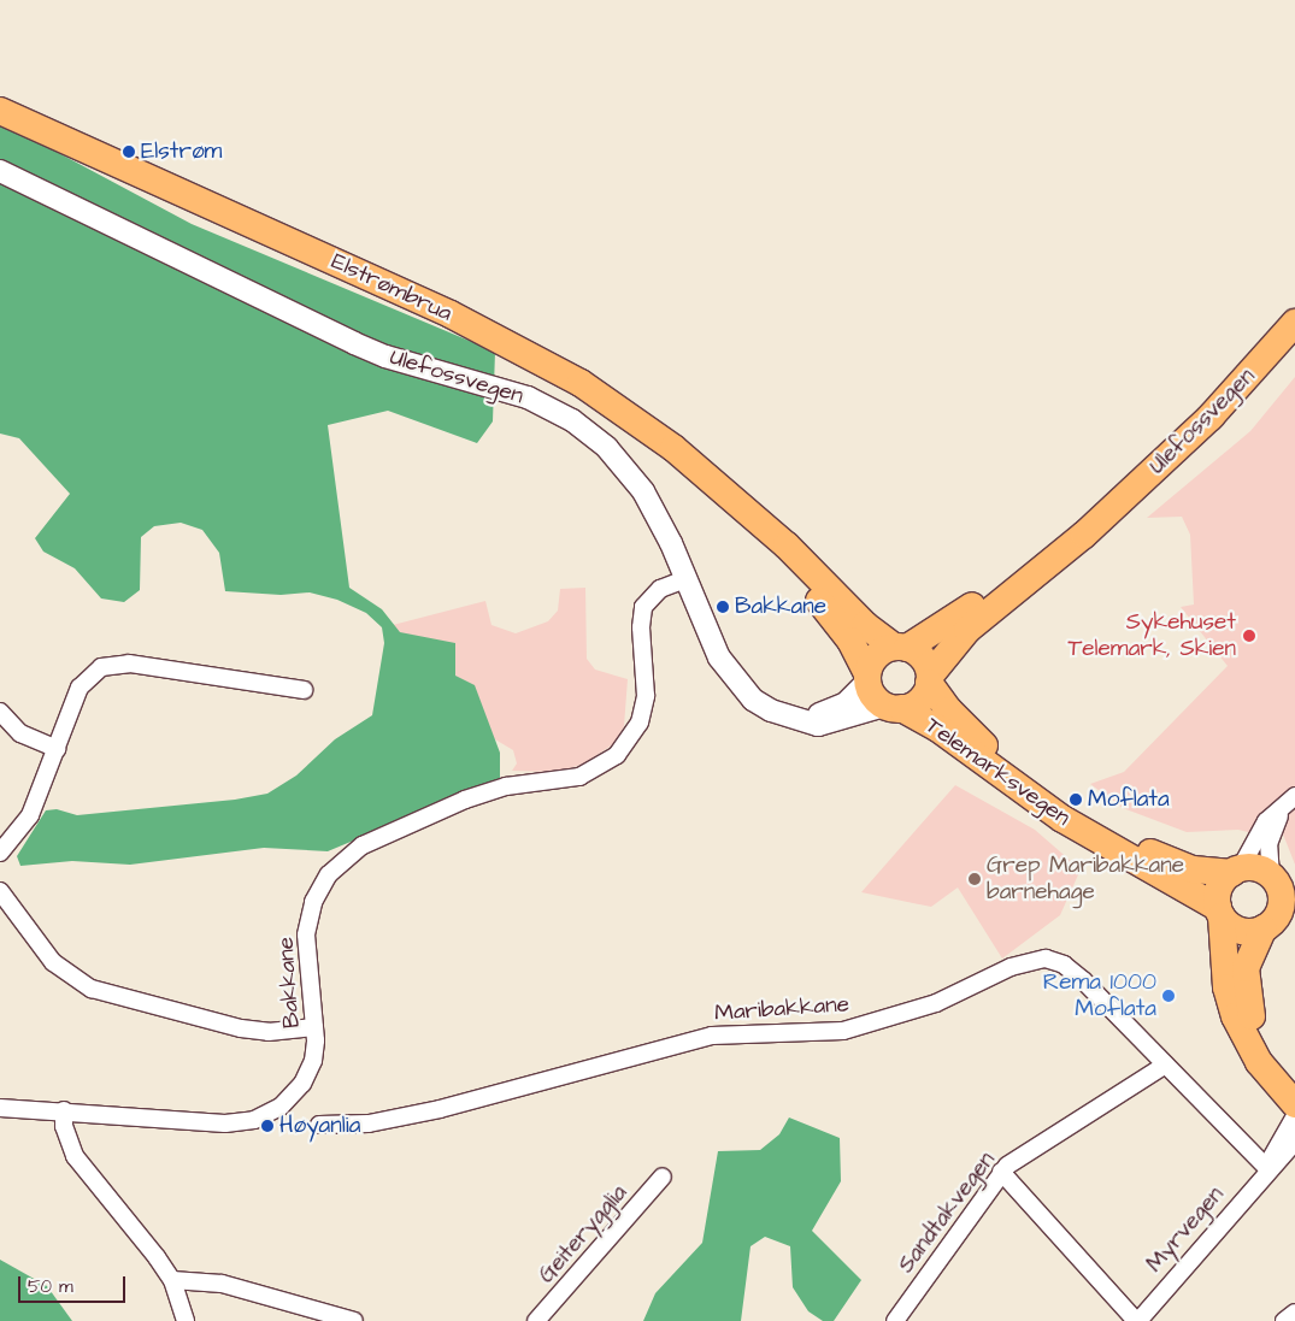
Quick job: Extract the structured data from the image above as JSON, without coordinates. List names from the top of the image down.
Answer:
{
  "streets": {
    "main road": ["Elstrømbrua", "Ulefossvegen", "Telemarksvegen"],
    "street": [
      "Bakkane",
      "Maribakkane",
      "Sandtakvegen",
      "Myrvegen",
      "Geiterygglia"
    ]
  },
  "crossings": [
    ["Elstrømbrua", "Ulefossvegen"],
    ["Elstrømbrua", "Telemarksvegen"],
    ["Ulefossvegen", "Telemarksvegen"],
    ["Ulefossvegen", "Bakkane"],
    ["Maribakkane", "Sandtakvegen"],
    ["Maribakkane", "Myrvegen"]
  ],
  "places": [
    "Elstrøm",
    "Bakkane",
    "Sykehuset Telemark, Skien",
    "Moflata",
    "Grep Maribakkane barnehage",
    "Rema 1000 Moflata",
    "Høyanlia"
  ],
  "scale_bar": "50 m"
}
